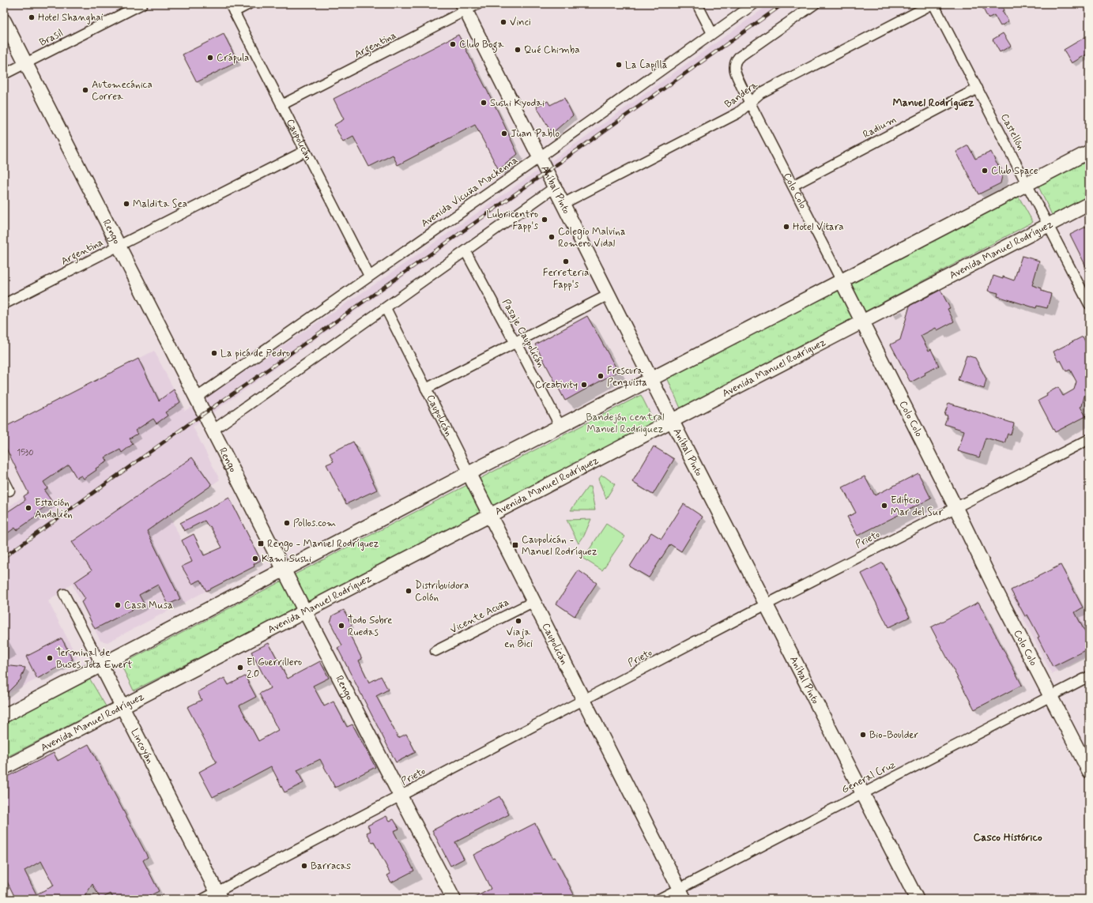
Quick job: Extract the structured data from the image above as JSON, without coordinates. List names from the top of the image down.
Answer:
{
  "streets": {
    "main road": [
      "Caupolicán",
      "Aníbal Pinto",
      "Colo Colo",
      "Rengo",
      "Avenida Manuel Rodríguez",
      "Lincoyán"
    ],
    "street": [
      "Brasil",
      "Argentina",
      "Bandera",
      "Radium",
      "Castellón",
      "Avenida Vicuña Mackenna",
      "Pasaje Caupolicán",
      "Prieto",
      "Vicente Acuña",
      "General Cruz"
    ]
  },
  "crossings": [
    ["Brasil", "Rengo"],
    ["Argentina", "Caupolicán"],
    ["Argentina", "Aníbal Pinto"],
    ["Argentina", "Rengo"],
    ["Bandera", "Castellón"],
    ["Bandera", "Aníbal Pinto"],
    ["Bandera", "Colo Colo"],
    ["Radium", "Castellón"],
    ["Radium", "Colo Colo"],
    ["Castellón", "Avenida Manuel Rodríguez"],
    ["Caupolicán", "Aníbal Pinto"],
    ["Caupolicán", "Avenida Vicuña Mackenna"],
    ["Caupolicán", "Avenida Manuel Rodríguez"],
    ["Caupolicán", "Pasaje Caupolicán"],
    ["Caupolicán", "Prieto"],
    ["Caupolicán", "Vicente Acuña"],
    ["Caupolicán", "General Cruz"],
    ["Aníbal Pinto", "Avenida Vicuña Mackenna"],
    ["Aníbal Pinto", "Avenida Manuel Rodríguez"],
    ["Aníbal Pinto", "Prieto"],
    ["Aníbal Pinto", "General Cruz"],
    ["Colo Colo", "Avenida Manuel Rodríguez"],
    ["Colo Colo", "Prieto"],
    ["Colo Colo", "General Cruz"],
    ["Avenida Vicuña Mackenna", "Rengo"],
    ["Rengo", "Avenida Manuel Rodríguez"],
    ["Rengo", "Prieto"],
    ["Avenida Manuel Rodríguez", "Lincoyán"],
    ["Prieto", "Lincoyán"]
  ],
  "districts": ["Manuel Rodríguez", "Casco Histórico"],
  "parks": ["Bandejón central Manuel Rodriguez"],
  "places": {
    "other": [
      "Hotel Shanghai",
      "Vinci",
      "Club Boga",
      "Qué Chimba",
      "Crápula",
      "La Capilla",
      "Automecánica Correa",
      "Sushi Kyodai",
      "Juan Pablo",
      "Club Space",
      "Maldita Sea",
      "Lubricentro Fapp's",
      "Hotel Vitara",
      "Colegio Malvina Romero Vidal",
      "Ferreteria Fapp's",
      "La picá de Pedro",
      "Frescura Penquista",
      "Creativity",
      "Edificio Mar del Sur",
      "Estación Andalién",
      "Pollos.com",
      "Kami Sushi",
      "Distribuidora Colón",
      "Casa Musa",
      "Viaja en Bici",
      "Todo Sobre Ruedas",
      "Terminal de Buses Jota Ewert",
      "El Guerrillero 2.0",
      "Bio-Boulder",
      "Barracas"
    ],
    "transit": ["Rengo - Manuel Rodríguez", "Caupolicán - Manuel Rodríguez"]
  },
  "house_numbers": ["1530"]
}
